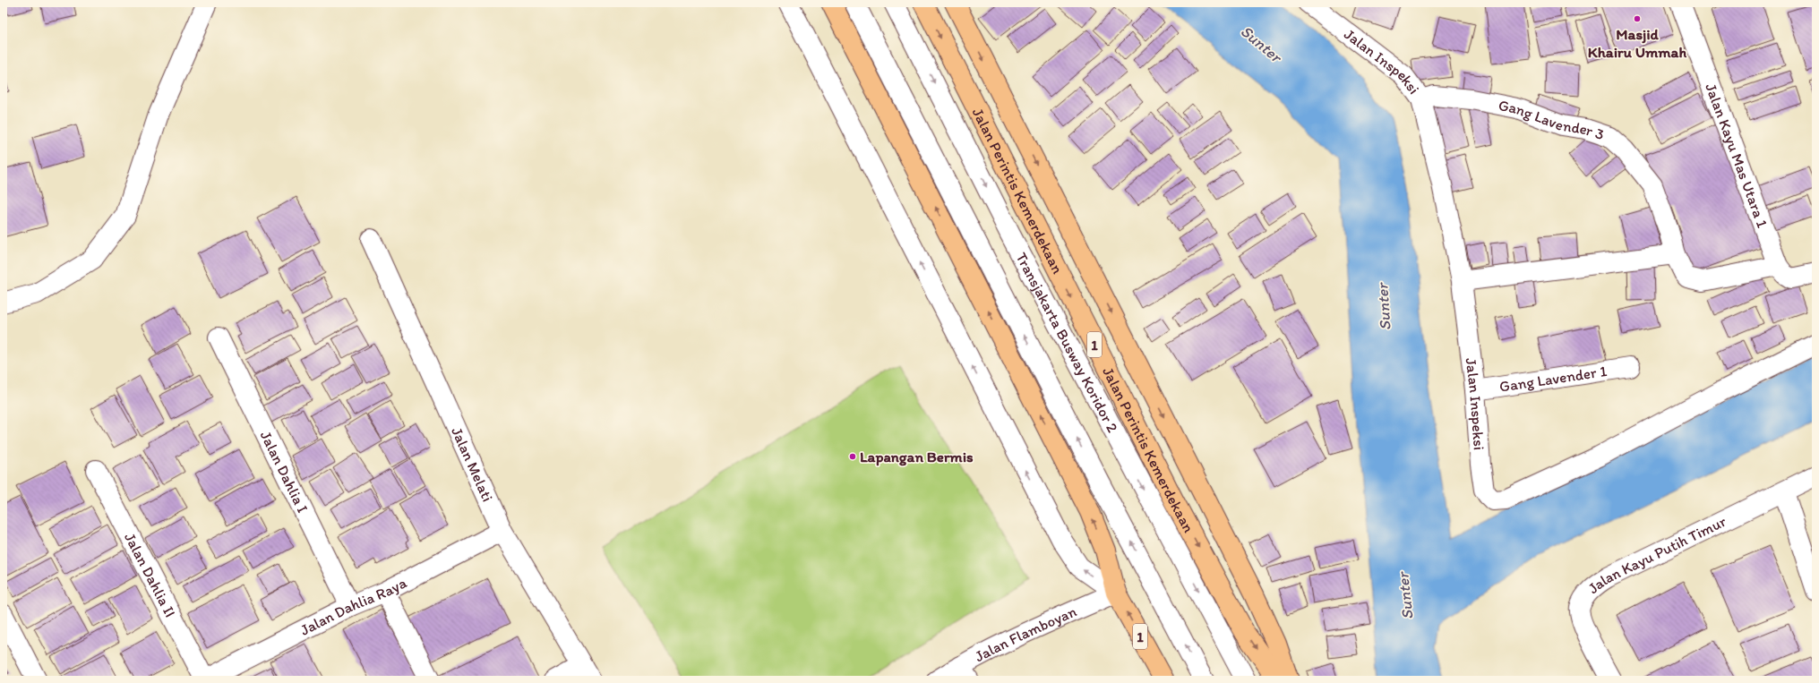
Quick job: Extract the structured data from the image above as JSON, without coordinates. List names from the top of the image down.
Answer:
{
  "streets": {
    "main road": ["Jalan Perintis Kemerdekaan", "1"],
    "street": [
      "Jalan Inspeksi",
      "Gang Lavender 3",
      "Jalan Kayu Mas Utara 1",
      "Transjakarta Busway Koridor 2",
      "Gang Lavender 1",
      "Jalan Melati",
      "Jalan Dahlia I",
      "Jalan Kayu Putih Timur",
      "Jalan Dahlia II",
      "Jalan Dahlia Raya",
      "Jalan Flamboyan"
    ]
  },
  "crossings": [
    ["Jalan Inspeksi", "Gang Lavender 3"],
    ["Jalan Inspeksi", "Gang Lavender 1"],
    ["Gang Lavender 3", "Jalan Kayu Mas Utara 1"],
    ["1", "Jalan Flamboyan"],
    ["Jalan Melati", "Jalan Dahlia Raya"],
    ["Jalan Dahlia I", "Jalan Dahlia Raya"],
    ["Jalan Dahlia II", "Jalan Dahlia Raya"]
  ],
  "water": ["Sunter"],
  "places": ["Masjid Khairu Ummah", "Lapangan Bermis"]
}
